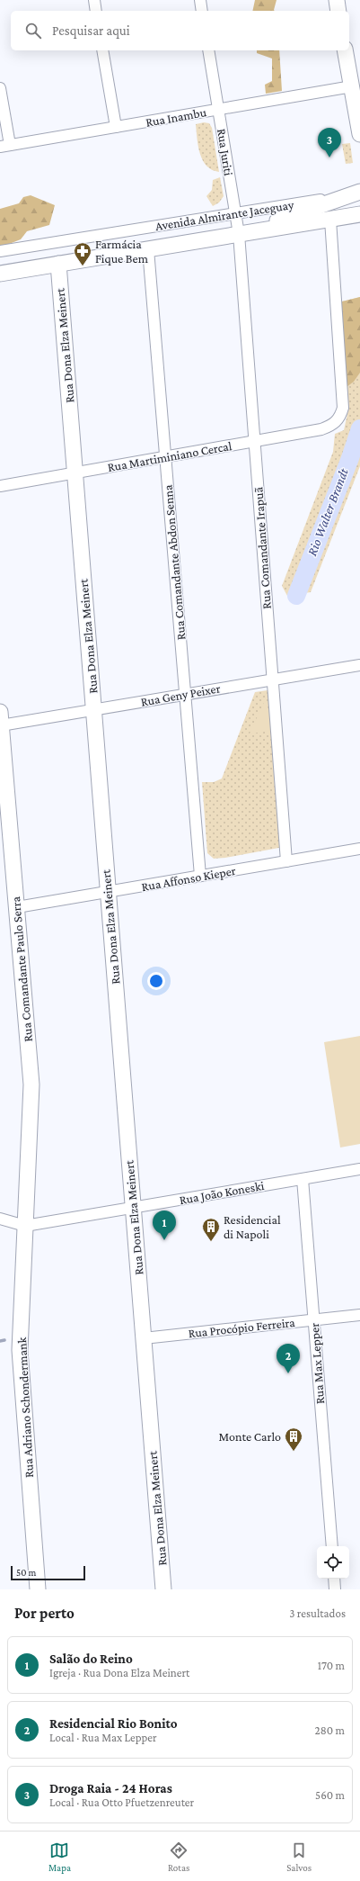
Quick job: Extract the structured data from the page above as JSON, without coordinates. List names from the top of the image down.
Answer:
{
  "streets": {
    "street": [
      "Rua Inambu",
      "Rua Juriti",
      "Avenida Almirante Jaceguay",
      "Rua Dona Elza Meinert",
      "Rua Martiminiano Cercal",
      "Rua Comandante Irapuã",
      "Rua Comandante Abdon Senna",
      "Rua Geny Peixer",
      "Rua Affonso Kieper",
      "Rua Comandante Paulo Serra",
      "Rua João Koneski",
      "Rua Procópio Ferreira",
      "Rua Max Lepper",
      "Rua Adriano Schondermank"
    ]
  },
  "crossings": [
    ["Rua Inambu", "Rua Juriti"],
    ["Rua Juriti", "Avenida Almirante Jaceguay"],
    ["Rua Juriti", "Rua Comandante Irapuã"],
    ["Avenida Almirante Jaceguay", "Rua Dona Elza Meinert"],
    ["Avenida Almirante Jaceguay", "Rua Martiminiano Cercal"],
    ["Avenida Almirante Jaceguay", "Rua Comandante Irapuã"],
    ["Avenida Almirante Jaceguay", "Rua Comandante Abdon Senna"],
    ["Rua Dona Elza Meinert", "Rua Martiminiano Cercal"],
    ["Rua Dona Elza Meinert", "Rua Geny Peixer"],
    ["Rua Dona Elza Meinert", "Rua Affonso Kieper"],
    ["Rua Dona Elza Meinert", "Rua João Koneski"],
    ["Rua Dona Elza Meinert", "Rua Procópio Ferreira"],
    ["Rua Martiminiano Cercal", "Rua Comandante Irapuã"],
    ["Rua Martiminiano Cercal", "Rua Comandante Abdon Senna"],
    ["Rua Comandante Irapuã", "Rua Geny Peixer"],
    ["Rua Comandante Irapuã", "Rua Affonso Kieper"],
    ["Rua Comandante Abdon Senna", "Rua Geny Peixer"],
    ["Rua Comandante Abdon Senna", "Rua Affonso Kieper"],
    ["Rua Geny Peixer", "Rua Comandante Paulo Serra"],
    ["Rua Affonso Kieper", "Rua Comandante Paulo Serra"],
    ["Rua Comandante Paulo Serra", "Rua João Koneski"],
    ["Rua Comandante Paulo Serra", "Rua Adriano Schondermank"],
    ["Rua João Koneski", "Rua Max Lepper"],
    ["Rua João Koneski", "Rua Adriano Schondermank"],
    ["Rua Procópio Ferreira", "Rua Max Lepper"]
  ],
  "water": ["Rio Walter Brandt"],
  "places": {
    "pharmacy": ["Farmácia Fique Bem"],
    "building": ["Residencial di Napoli", "Monte Carlo"]
  },
  "scale_bar": "50 m",
  "page": {
    "search": "Pesquisar aqui",
    "pins": ["3", "1", "2"],
    "scale": "50 m",
    "heading": ["Por perto", "3 resultados"],
    "list": [
      {
        "mark": "1",
        "name": "Salão do Reino",
        "note": "Igreja · Rua Dona Elza Meinert",
        "value": "170 m"
      },
      {
        "mark": "2",
        "name": "Residencial Rio Bonito",
        "note": "Local · Rua Max Lepper",
        "value": "280 m"
      },
      {
        "mark": "3",
        "name": "Droga Raia - 24 Horas",
        "note": "Local · Rua Otto Pfuetzenreuter",
        "value": "560 m"
      }
    ],
    "nav": ["Mapa", "Rotas", "Salvos"]
  }
}
